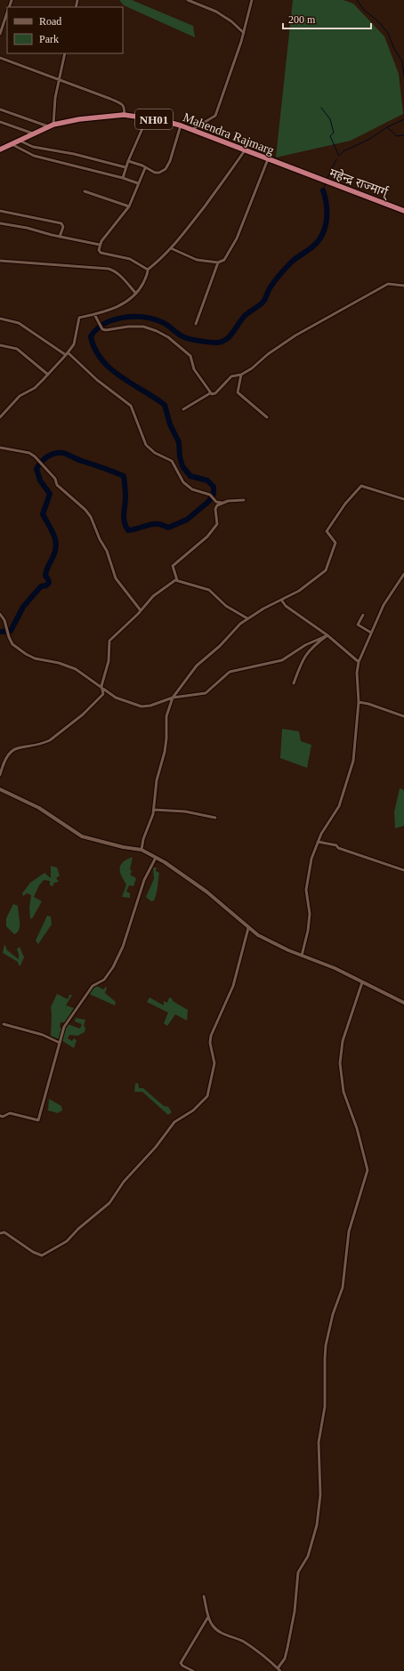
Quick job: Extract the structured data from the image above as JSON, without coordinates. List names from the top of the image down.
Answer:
{
  "streets": {
    "highway": ["NH01", "Mahendra Rajmarg", "महेन्द्र राज्मार्ग्"]
  },
  "crossings": [
    ["Mahendra Rajmarg", "महेन्द्र राज्मार्ग्"]
  ],
  "legend": ["Road", "Park"],
  "scale_bar": "200 m"
}
